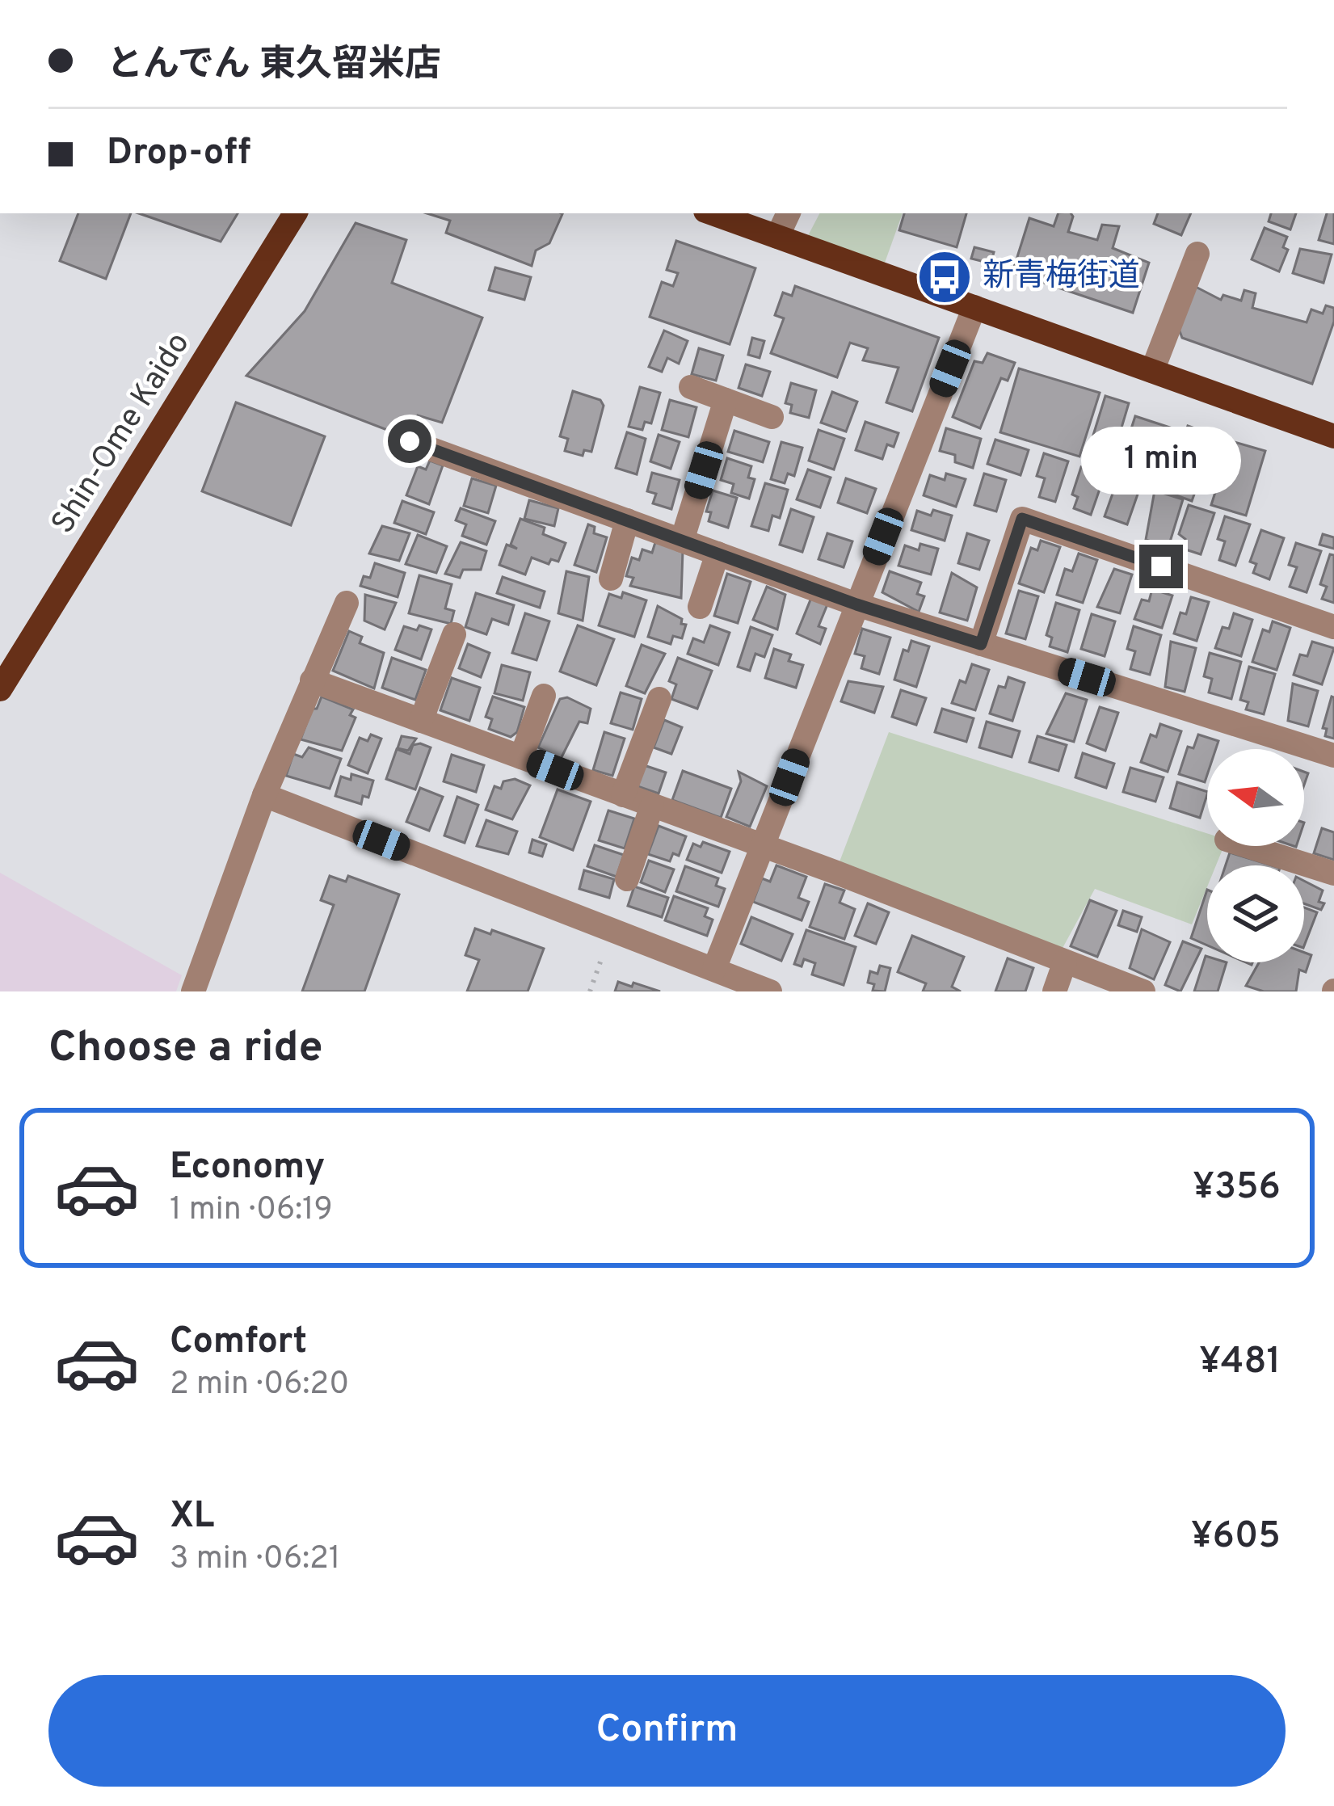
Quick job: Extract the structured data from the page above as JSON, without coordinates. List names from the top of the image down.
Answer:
{
  "streets": {
    "main road": ["Shin-Ome Kaido"]
  },
  "places": {
    "bus stop": ["新青梅街道"]
  },
  "north": "left",
  "page": {
    "banner": ["とんでん 東久留米店", "Drop-off"],
    "bubble": "1 min",
    "heading": "Choose a ride",
    "list": [
      {
        "name": "Economy",
        "note": "1 min · 06:19",
        "value": "¥356"
      },
      {
        "name": "Comfort",
        "note": "2 min · 06:20",
        "value": "¥481"
      },
      {
        "name": "XL",
        "note": "3 min · 06:21",
        "value": "¥605"
      }
    ],
    "buttons": "Confirm"
  }
}
